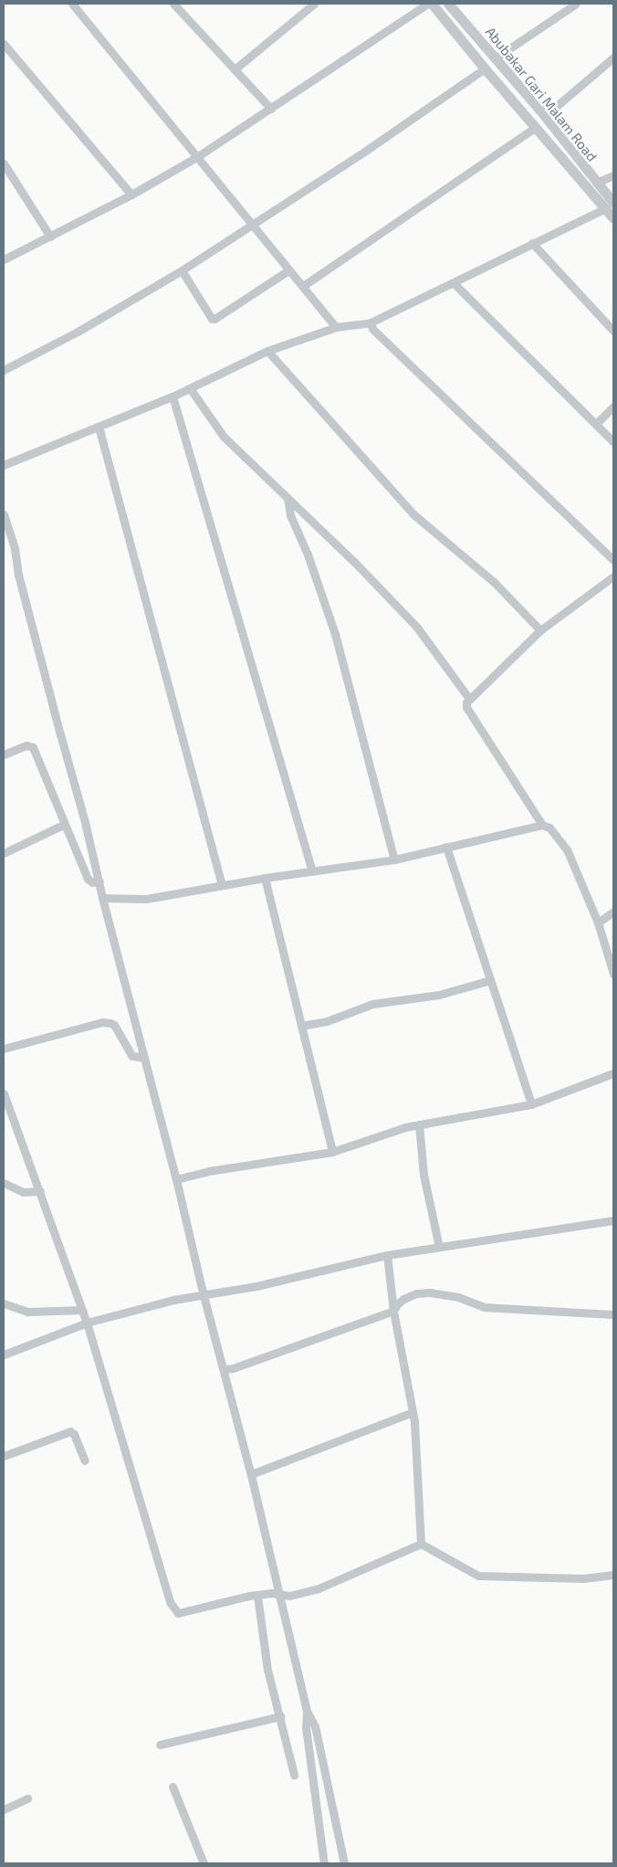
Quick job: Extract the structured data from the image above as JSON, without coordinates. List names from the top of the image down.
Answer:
{
  "streets": {
    "street": ["Abubakar Gari Malam Road"]
  }
}
